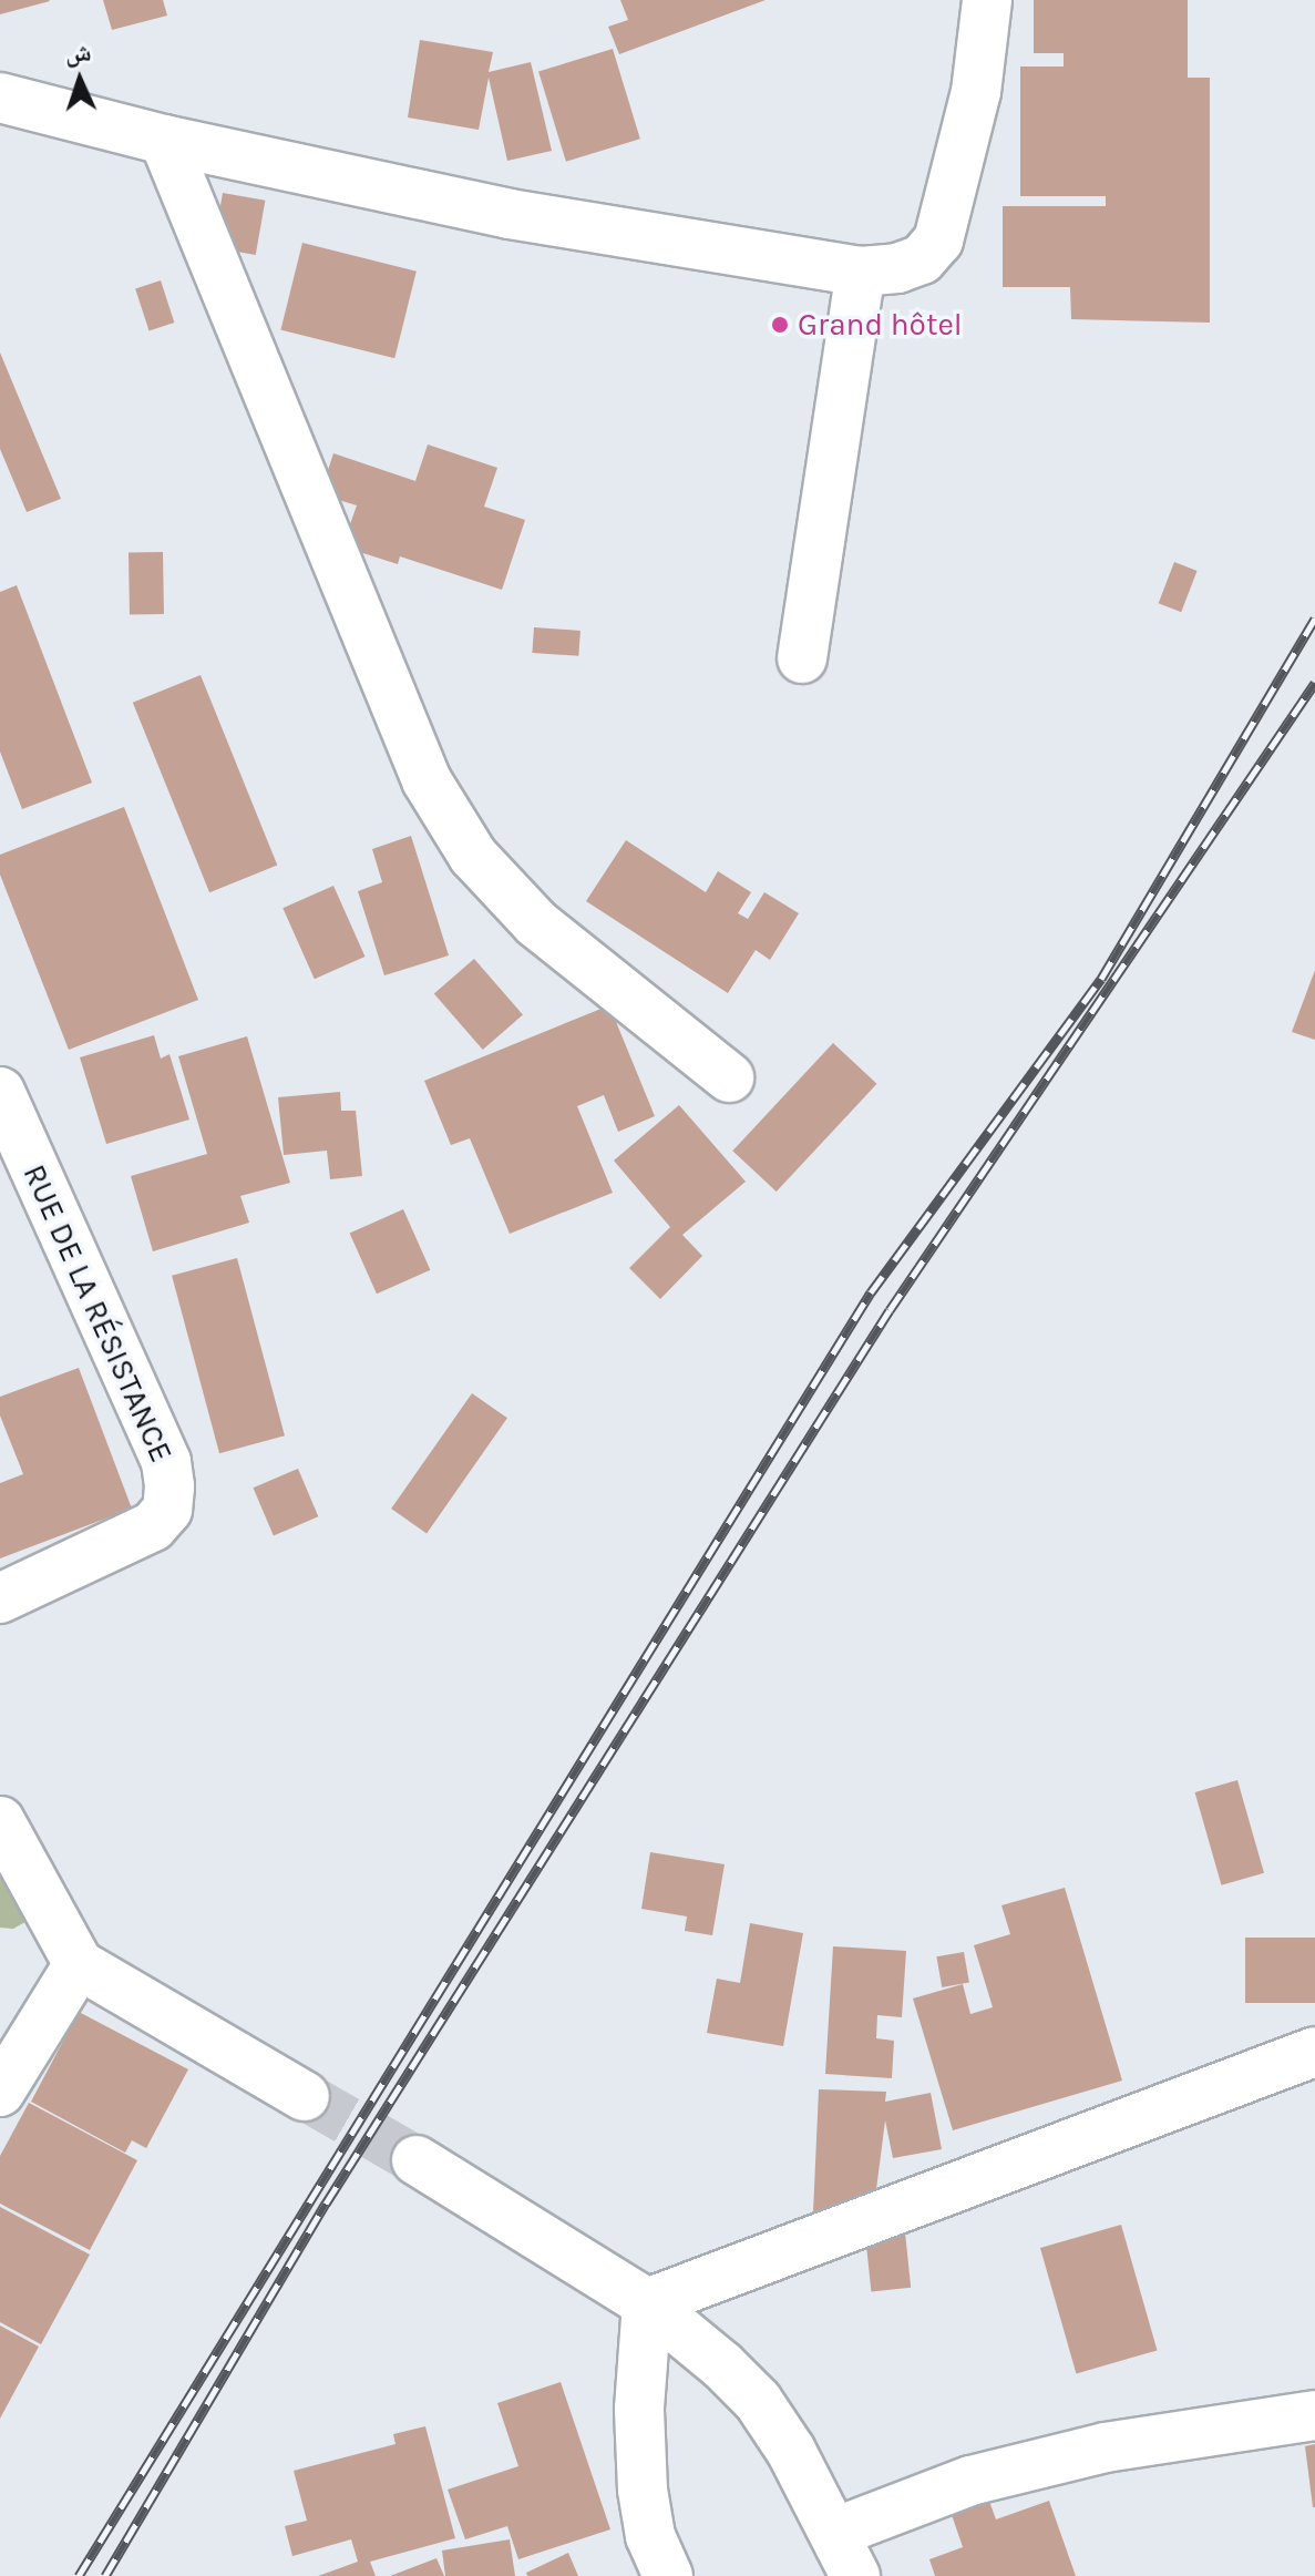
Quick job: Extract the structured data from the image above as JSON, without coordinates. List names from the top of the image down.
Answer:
{
  "streets": {
    "street": ["RUE DE LA RÉSISTANCE"]
  },
  "places": ["Grand hôtel"],
  "north": "top"
}
